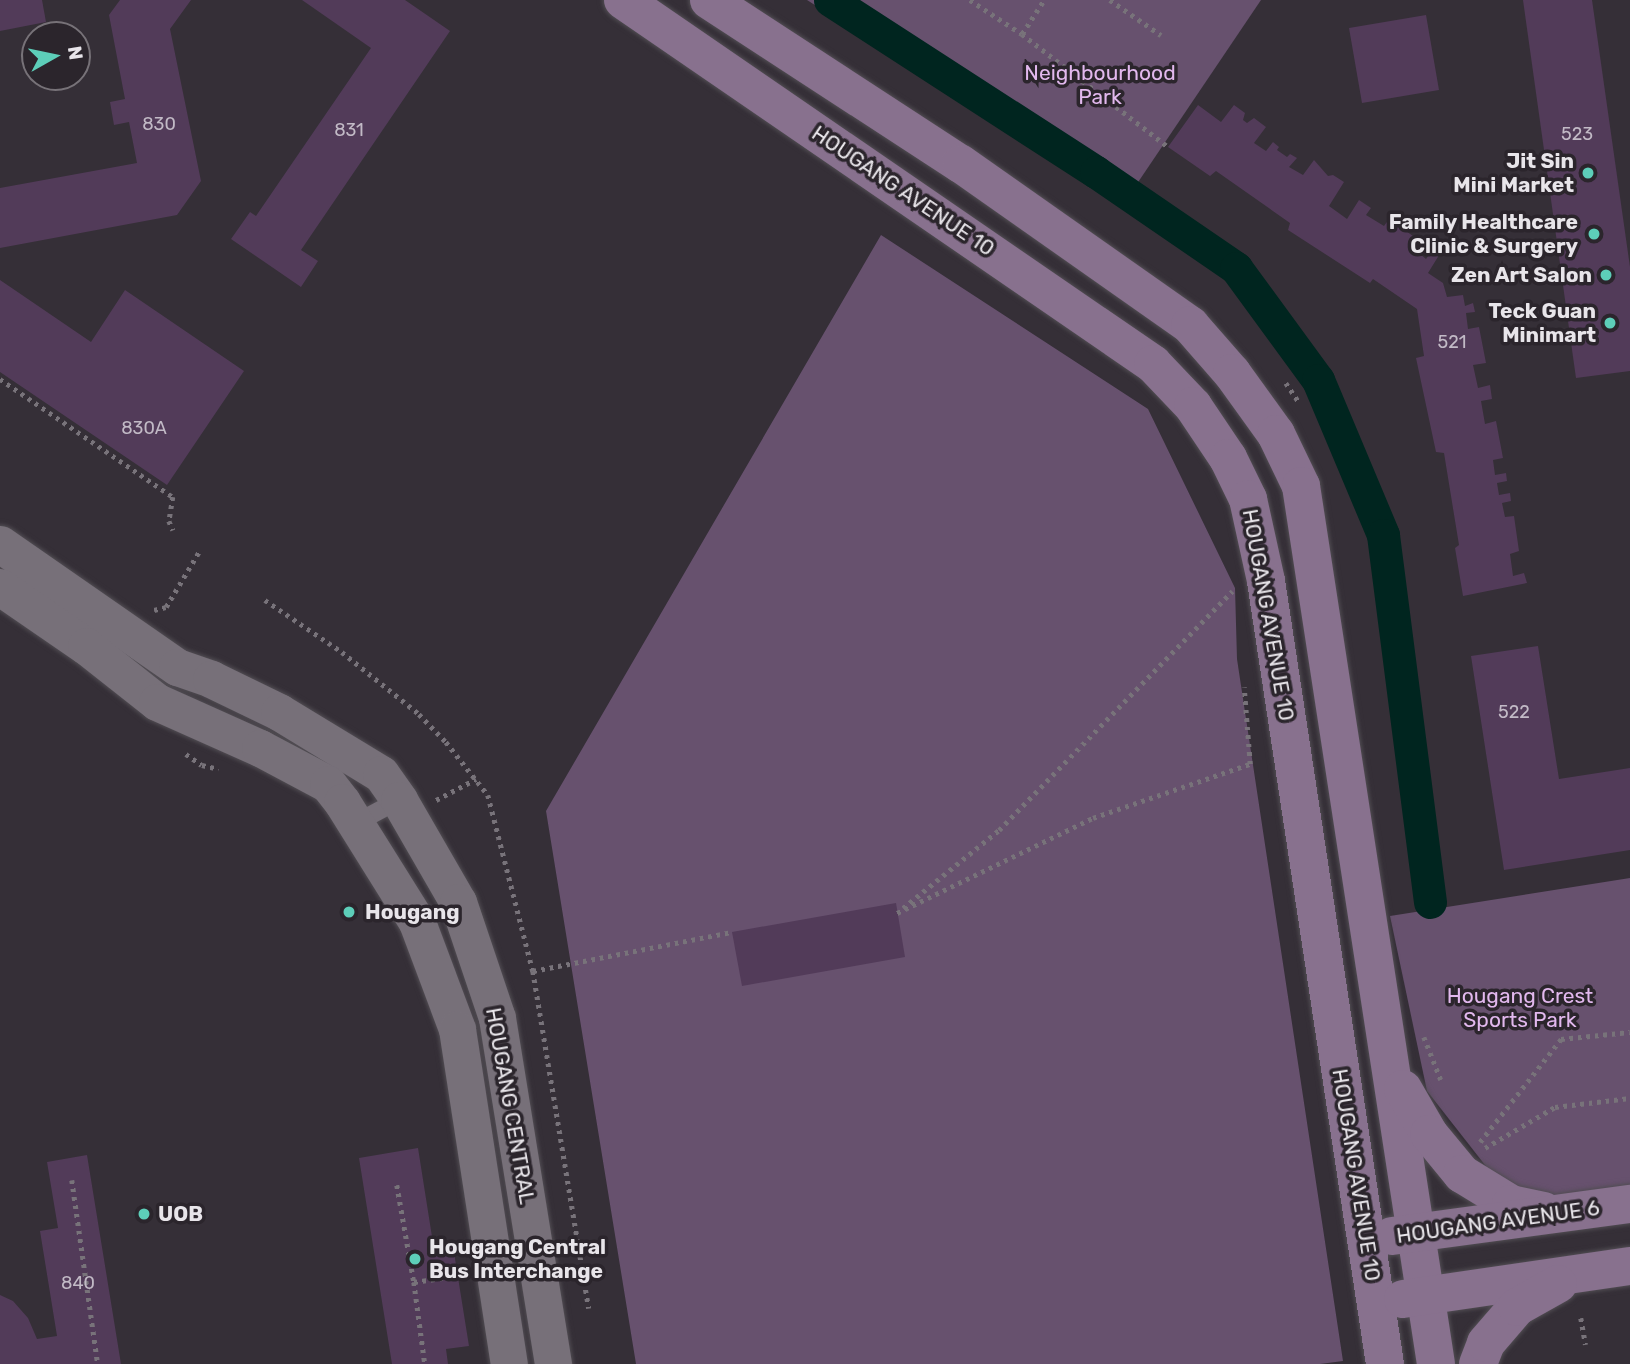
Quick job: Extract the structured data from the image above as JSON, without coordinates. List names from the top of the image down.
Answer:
{
  "streets": {
    "main road": ["HOUGANG AVENUE 10", "HOUGANG AVENUE 6"],
    "street": ["HOUGANG CENTRAL"]
  },
  "crossings": [
    ["HOUGANG AVENUE 10", "HOUGANG AVENUE 6"]
  ],
  "parks": ["Neighbourhood Park", "Hougang Crest Sports Park"],
  "places": [
    "Jit Sin Mini Market",
    "Family Healthcare Clinic & Surgery",
    "Zen Art Salon",
    "Teck Guan Minimart",
    "Hougang",
    "UOB",
    "Hougang Central Bus Interchange"
  ],
  "house_numbers": [
    "830",
    "831",
    "523",
    "521",
    "830A",
    "522",
    "840"
  ],
  "north": "right"
}
